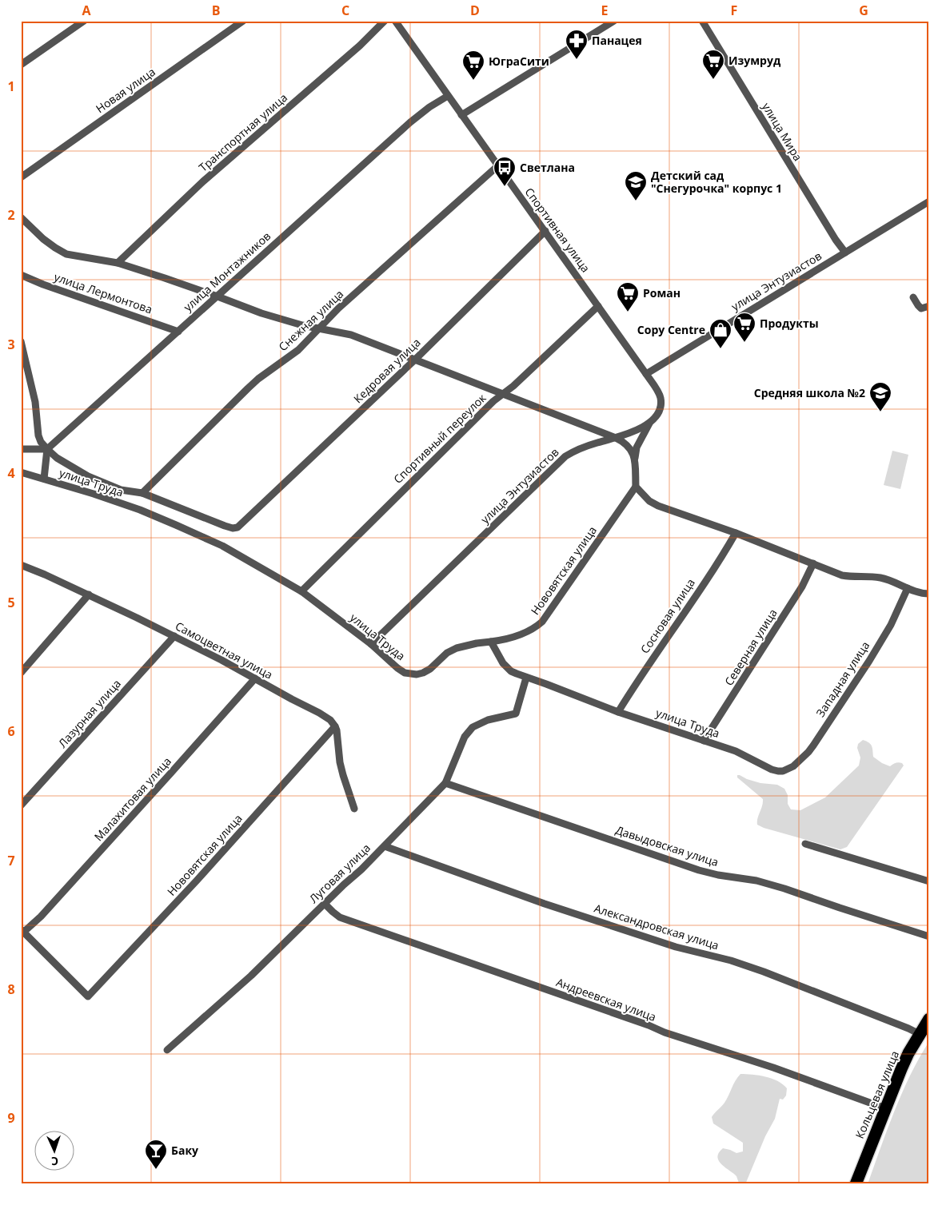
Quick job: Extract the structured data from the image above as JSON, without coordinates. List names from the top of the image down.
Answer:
{
  "streets": {
    "highway": ["Кольцевая улица"],
    "street": [
      "Новая улица",
      "улица Мира",
      "Транспортная улица",
      "Спортивная улица",
      "улица Монтажников",
      "улица Энтузиастов",
      "улица Лермонтова",
      "Снежная улица",
      "Кедровая улица",
      "Спортивный переулок",
      "улица Труда",
      "Нововятская улица",
      "Сосновая улица",
      "Северная улица",
      "Самоцветная улица",
      "Западная улица",
      "Лазурная улица",
      "Малахитовая улица",
      "Давыдовская улица",
      "Луговая улица",
      "Александровская улица",
      "Андреевская улица"
    ]
  },
  "crossings": [
    ["улица Мира", "улица Энтузиастов"],
    ["Спортивная улица", "улица Монтажников"],
    ["Спортивная улица", "улица Энтузиастов"],
    ["Спортивная улица", "Снежная улица"],
    ["Спортивная улица", "Кедровая улица"],
    ["Спортивная улица", "Спортивный переулок"],
    ["улица Монтажников", "улица Лермонтова"],
    ["улица Монтажников", "улица Труда"],
    ["улица Энтузиастов", "улица Труда"],
    ["Снежная улица", "улица Труда"],
    ["Кедровая улица", "улица Труда"],
    ["Спортивный переулок", "улица Труда"],
    ["улица Труда", "Нововятская улица"],
    ["улица Труда", "Сосновая улица"],
    ["улица Труда", "Северная улица"],
    ["улица Труда", "Западная улица"],
    ["улица Труда", "Луговая улица"],
    ["Нововятская улица", "Самоцветная улица"],
    ["Нововятская улица", "Малахитовая улица"],
    ["Самоцветная улица", "Лазурная улица"],
    ["Самоцветная улица", "Малахитовая улица"],
    ["Давыдовская улица", "Луговая улица"],
    ["Луговая улица", "Александровская улица"],
    ["Луговая улица", "Андреевская улица"],
    ["Александровская улица", "Кольцевая улица"],
    ["Андреевская улица", "Кольцевая улица"]
  ],
  "places": {
    "pharmacy": ["Панацея"],
    "supermarket": [
      "Изумруд",
      "ЮграСити",
      "Роман",
      "Продукты"
    ],
    "bus stop": ["Светлана"],
    "school or university": ["Детский сад \"Снегурочка\" корпус 1", "Средняя школа №2"],
    "shop": ["Copy Centre"],
    "bar": ["Баку"]
  },
  "north": "bottom",
  "grid": {
    "columns": [
      "A",
      "B",
      "C",
      "D",
      "E",
      "F",
      "G"
    ],
    "rows": [
      "1",
      "2",
      "3",
      "4",
      "5",
      "6",
      "7",
      "8",
      "9"
    ]
  }
}
